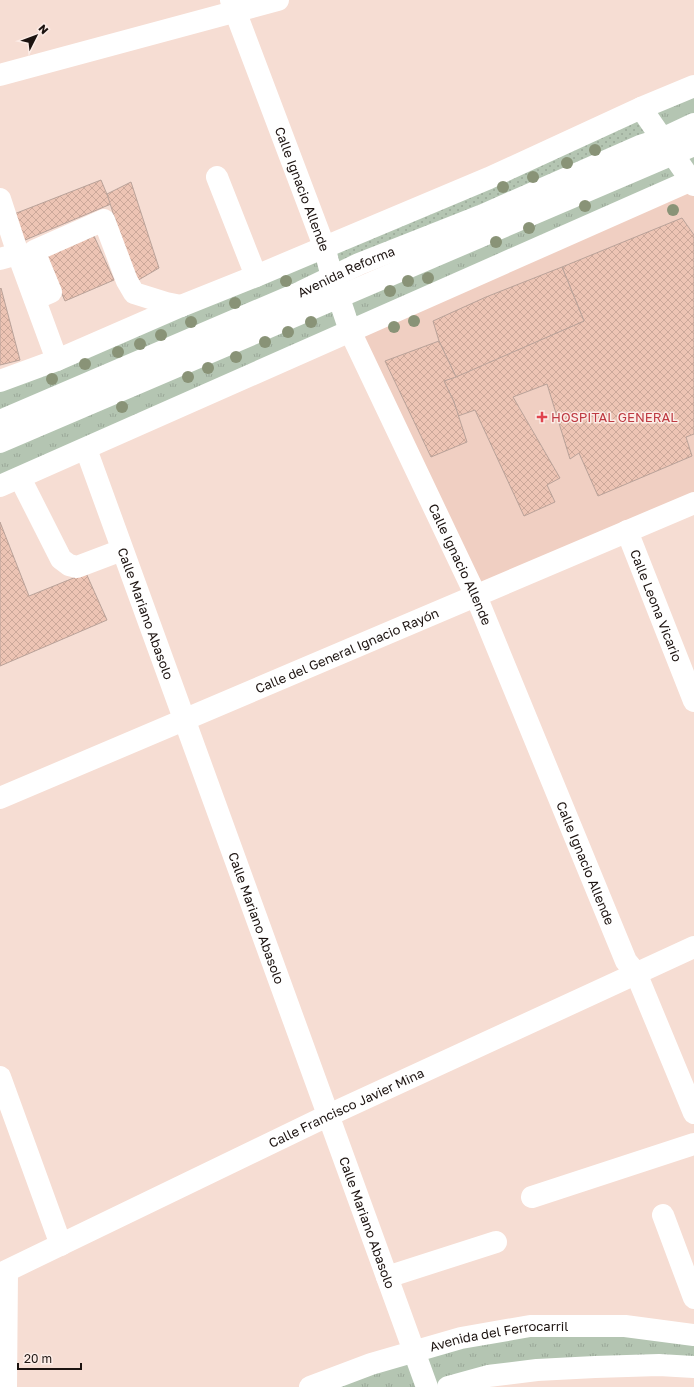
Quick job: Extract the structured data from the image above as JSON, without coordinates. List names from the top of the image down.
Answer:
{
  "streets": {
    "street": [
      "Calle Ignacio Allende",
      "Avenida Reforma",
      "Calle Leona Vicario",
      "Calle Mariano Abasolo",
      "Calle del General Ignacio Rayón",
      "Calle Francisco Javier Mina",
      "Avenida del Ferrocarril"
    ]
  },
  "crossings": [
    ["Calle Ignacio Allende", "Avenida Reforma"],
    ["Calle Ignacio Allende", "Calle del General Ignacio Rayón"],
    ["Calle Ignacio Allende", "Calle Francisco Javier Mina"],
    ["Calle Leona Vicario", "Calle del General Ignacio Rayón"],
    ["Calle Mariano Abasolo", "Calle del General Ignacio Rayón"],
    ["Calle Mariano Abasolo", "Calle Francisco Javier Mina"],
    ["Calle Mariano Abasolo", "Avenida del Ferrocarril"]
  ],
  "places": {
    "health": ["HOSPITAL GENERAL"]
  },
  "scale_bar": "20 m",
  "north": "top right"
}
